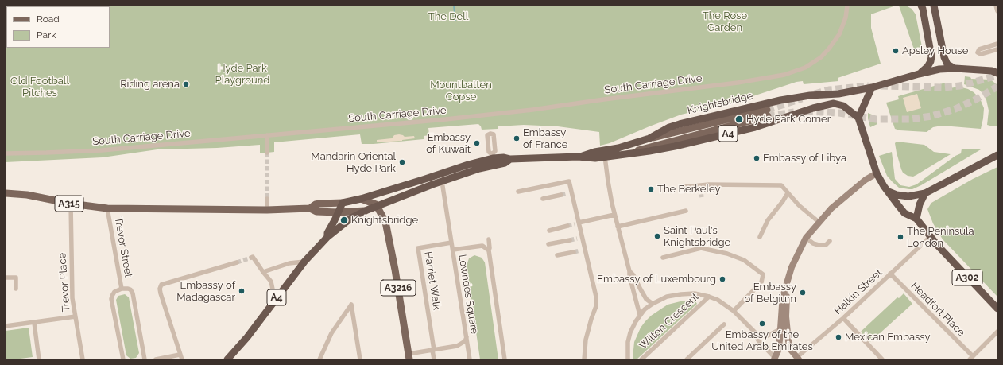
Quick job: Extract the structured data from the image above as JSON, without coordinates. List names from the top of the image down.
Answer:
{
  "streets": {
    "highway": ["Knightsbridge", "A4", "A302"],
    "main road": ["A315", "A3216"],
    "street": [
      "South Carriage Drive",
      "Trevor Street",
      "Harriet Walk",
      "Trevor Place",
      "Halkin Street",
      "Lowndes Square",
      "Headfort Place",
      "Wilton Crescent"
    ]
  },
  "crossings": [
    ["Knightsbridge", "A4"],
    ["Knightsbridge", "Trevor Street"],
    ["Knightsbridge", "Trevor Place"],
    ["Knightsbridge", "A3216"],
    ["A302", "Halkin Street"],
    ["Halkin Street", "Headfort Place"]
  ],
  "parks": [
    "The Rose Garden",
    "The Dell",
    "Hyde Park Playground",
    "Old Football Pitches",
    "Mountbatten Copse"
  ],
  "places": [
    "Apsley House",
    "Riding arena",
    "Hyde Park Corner",
    "Embassy of France",
    "Embassy of Kuwait",
    "Embassy of Libya",
    "Mandarin Oriental Hyde Park",
    "The Berkeley",
    "Knightsbridge",
    "Saint Paul's Knightsbridge",
    "The Peninsula London",
    "Embassy of Luxembourg",
    "Embassy of Madagascar",
    "Embassy of Belgium",
    "Embassy of the United Arab Emirates",
    "Mexican Embassy"
  ],
  "legend": ["Road", "Park"]
}
